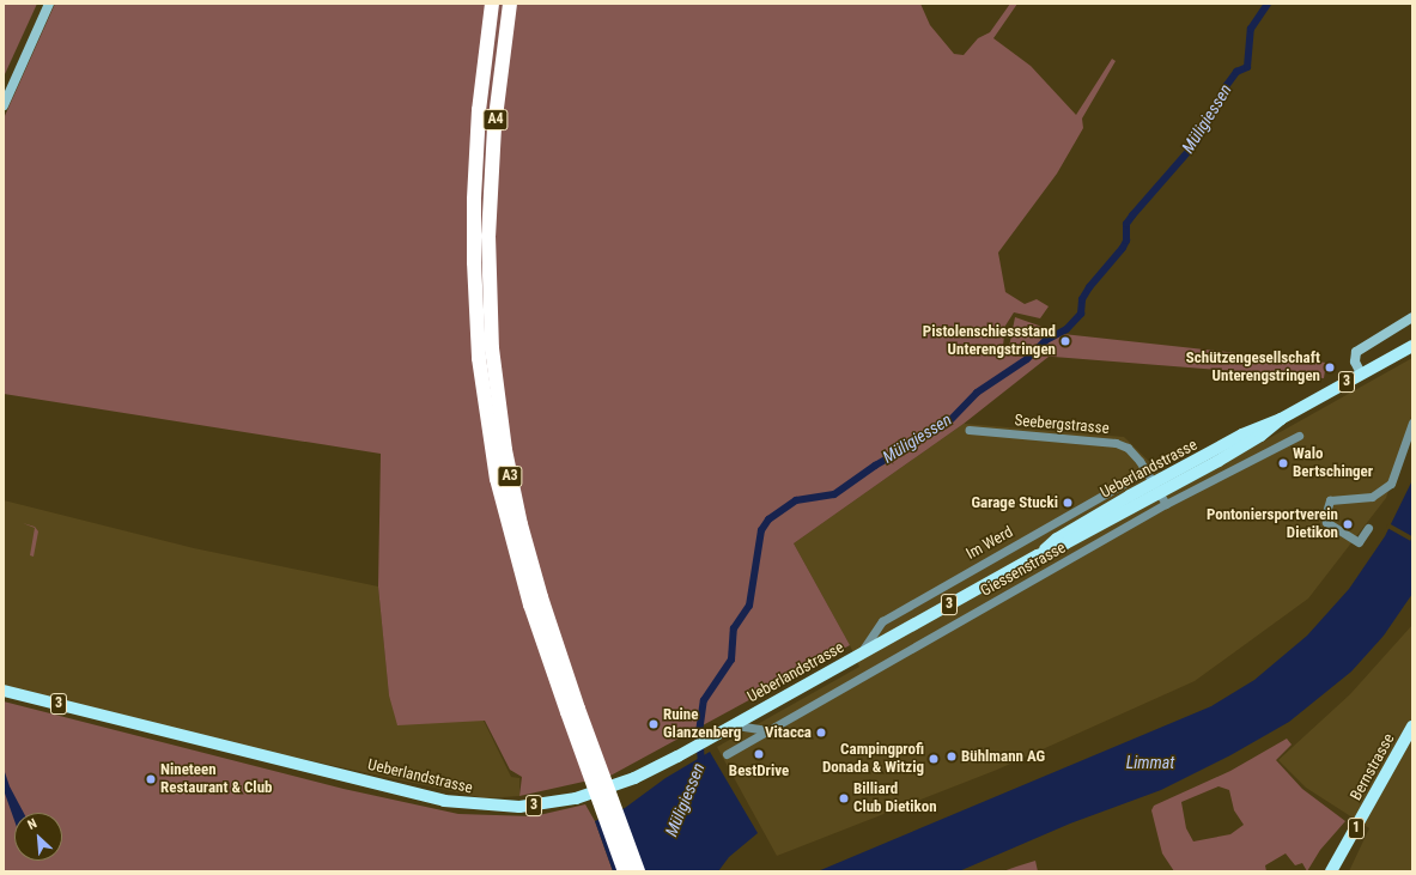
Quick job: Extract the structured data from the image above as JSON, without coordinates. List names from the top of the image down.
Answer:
{
  "streets": {
    "highway": ["A4", "A3"],
    "main road": [
      "3",
      "Ueberlandstrasse",
      "Bernstrasse",
      "1"
    ],
    "street": ["Seebergstrasse", "Im Werd", "Giessenstrasse"]
  },
  "crossings": [
    ["A4", "A3"],
    ["Seebergstrasse", "Ueberlandstrasse"],
    ["Seebergstrasse", "Im Werd"],
    ["Ueberlandstrasse", "Im Werd"]
  ],
  "water": ["Müligiessen", "Limmat"],
  "places": [
    "Pistolenschiessstand Unterengstringen",
    "Schützengesellschaft Unterengstringen",
    "Walo Bertschinger",
    "Garage Stucki",
    "Pontoniersportverein Dietikon",
    "Ruine Glanzenberg",
    "Vitacca",
    "BestDrive",
    "Bühlmann AG",
    "Campingprofi Donada & Witzig",
    "Nineteen Restaurant & Club",
    "Billiard Club Dietikon"
  ],
  "north": "top left"
}
